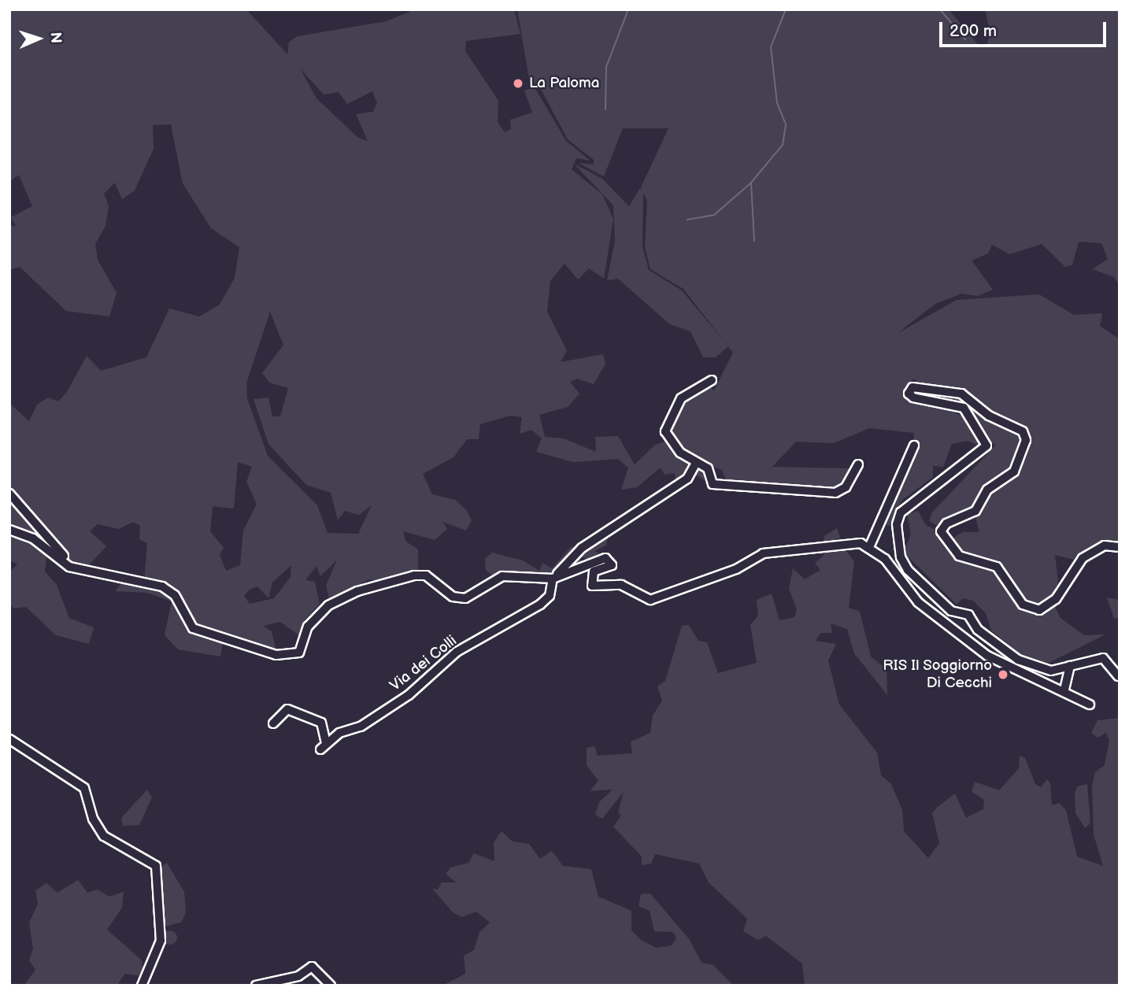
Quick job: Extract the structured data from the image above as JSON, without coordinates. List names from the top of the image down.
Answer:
{
  "streets": {
    "street": ["Via dei Colli"]
  },
  "places": ["La Paloma", "RIS Il Soggiorno Di Cecchi"],
  "scale_bar": "200 m",
  "north": "right"
}
